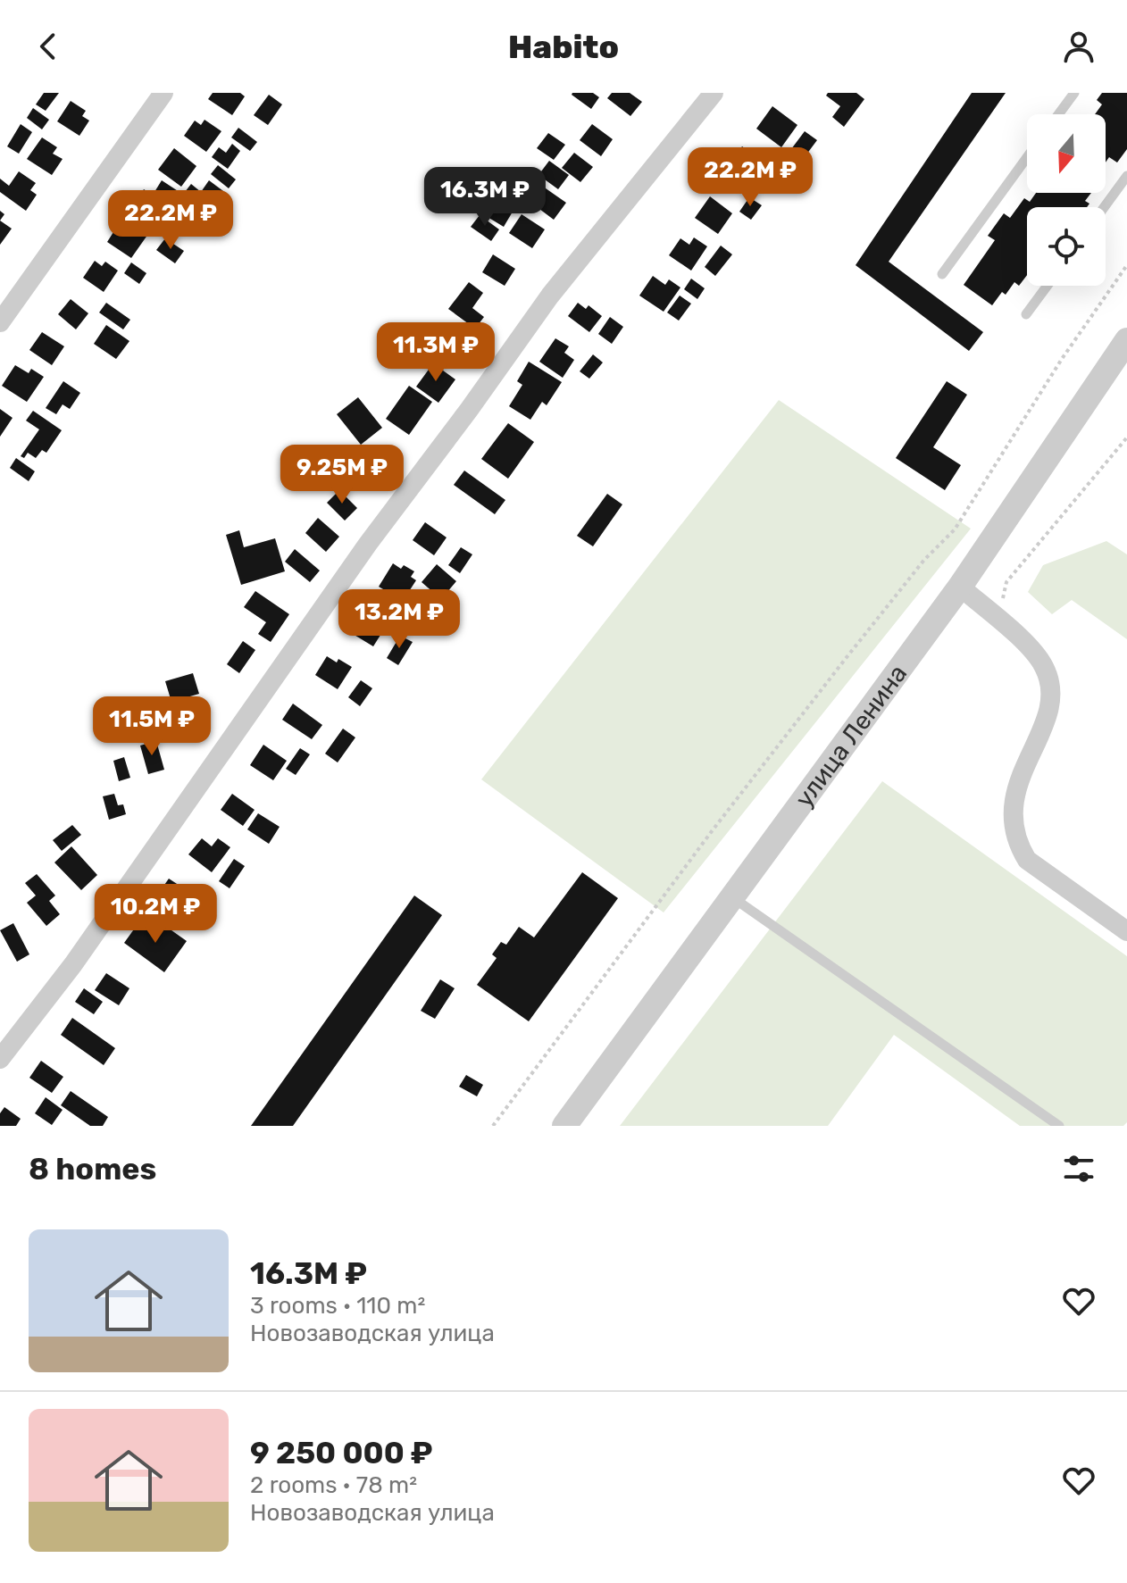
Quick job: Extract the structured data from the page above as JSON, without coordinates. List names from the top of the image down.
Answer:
{
  "streets": {
    "street": ["улица Ленина"]
  },
  "north": "bottom",
  "page": {
    "header": "Habito",
    "price": [
      "22.2M ₽",
      "16.3M ₽",
      "22.2M ₽",
      "11.3M ₽",
      "9.25M ₽",
      "13.2M ₽",
      "11.5M ₽",
      "10.2M ₽"
    ],
    "heading": "8 homes",
    "list": [
      {
        "name": "16.3M ₽",
        "note": "3 rooms · 110 m² · Новозаводская улица"
      },
      {
        "name": "9 250 000 ₽",
        "note": "2 rooms · 78 m² · Новозаводская улица"
      }
    ]
  }
}
